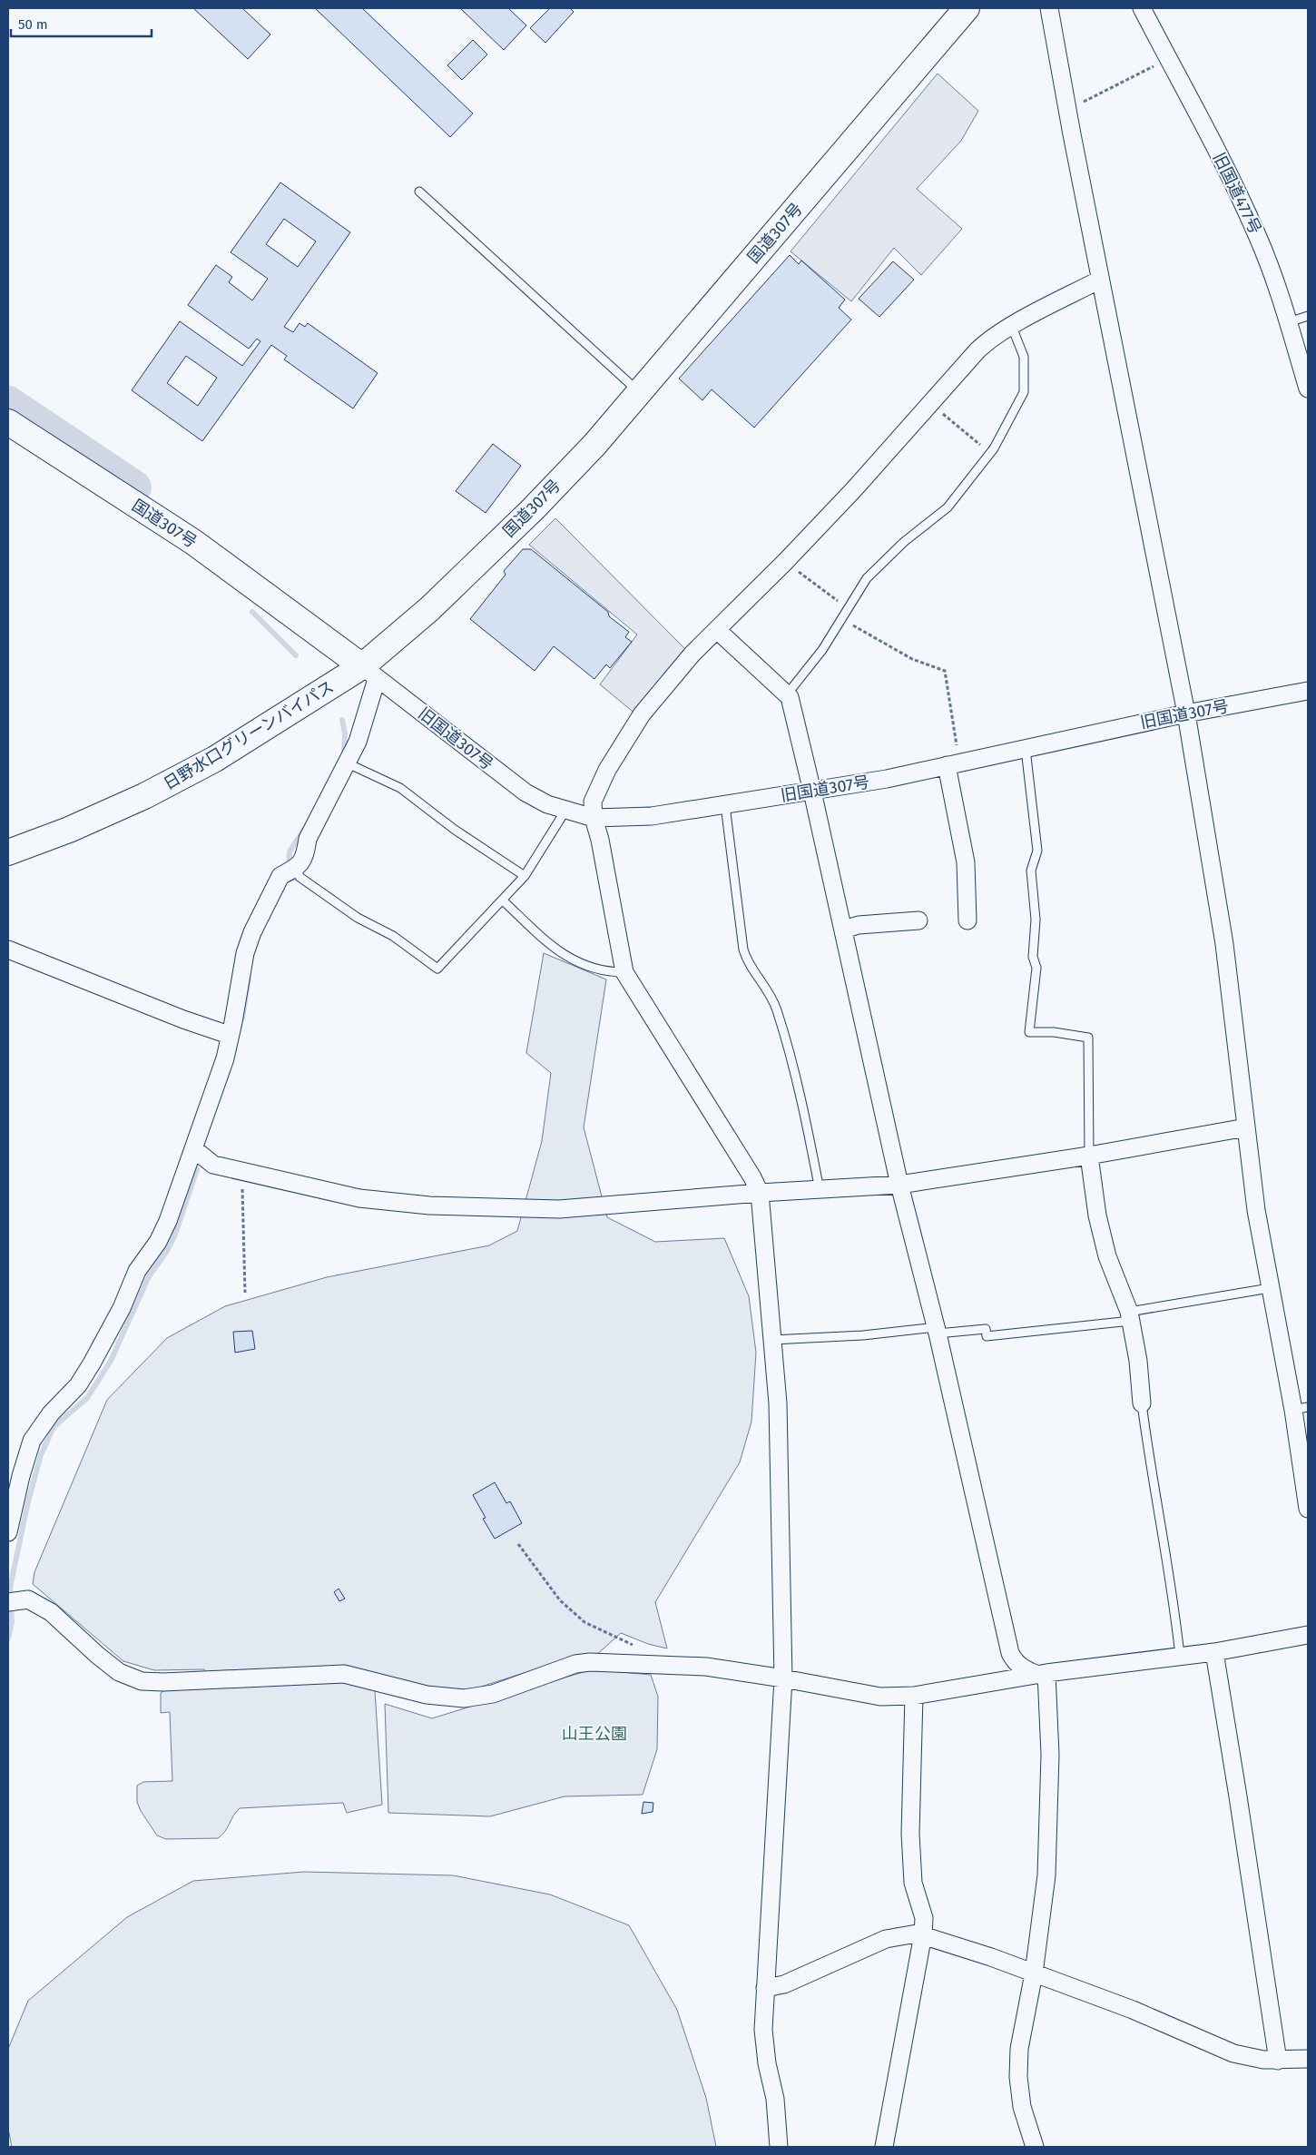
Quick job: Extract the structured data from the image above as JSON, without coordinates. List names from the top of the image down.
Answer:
{
  "streets": {
    "highway": ["国道307号", "日野水口グリーンバイパス"],
    "street": ["旧国道477号", "旧国道307号"]
  },
  "crossings": [
    ["国道307号", "旧国道307号"],
    ["国道307号", "日野水口グリーンバイパス"],
    ["旧国道307号", "日野水口グリーンバイパス"]
  ],
  "parks": ["山王公園"],
  "scale_bar": "50 m"
}
